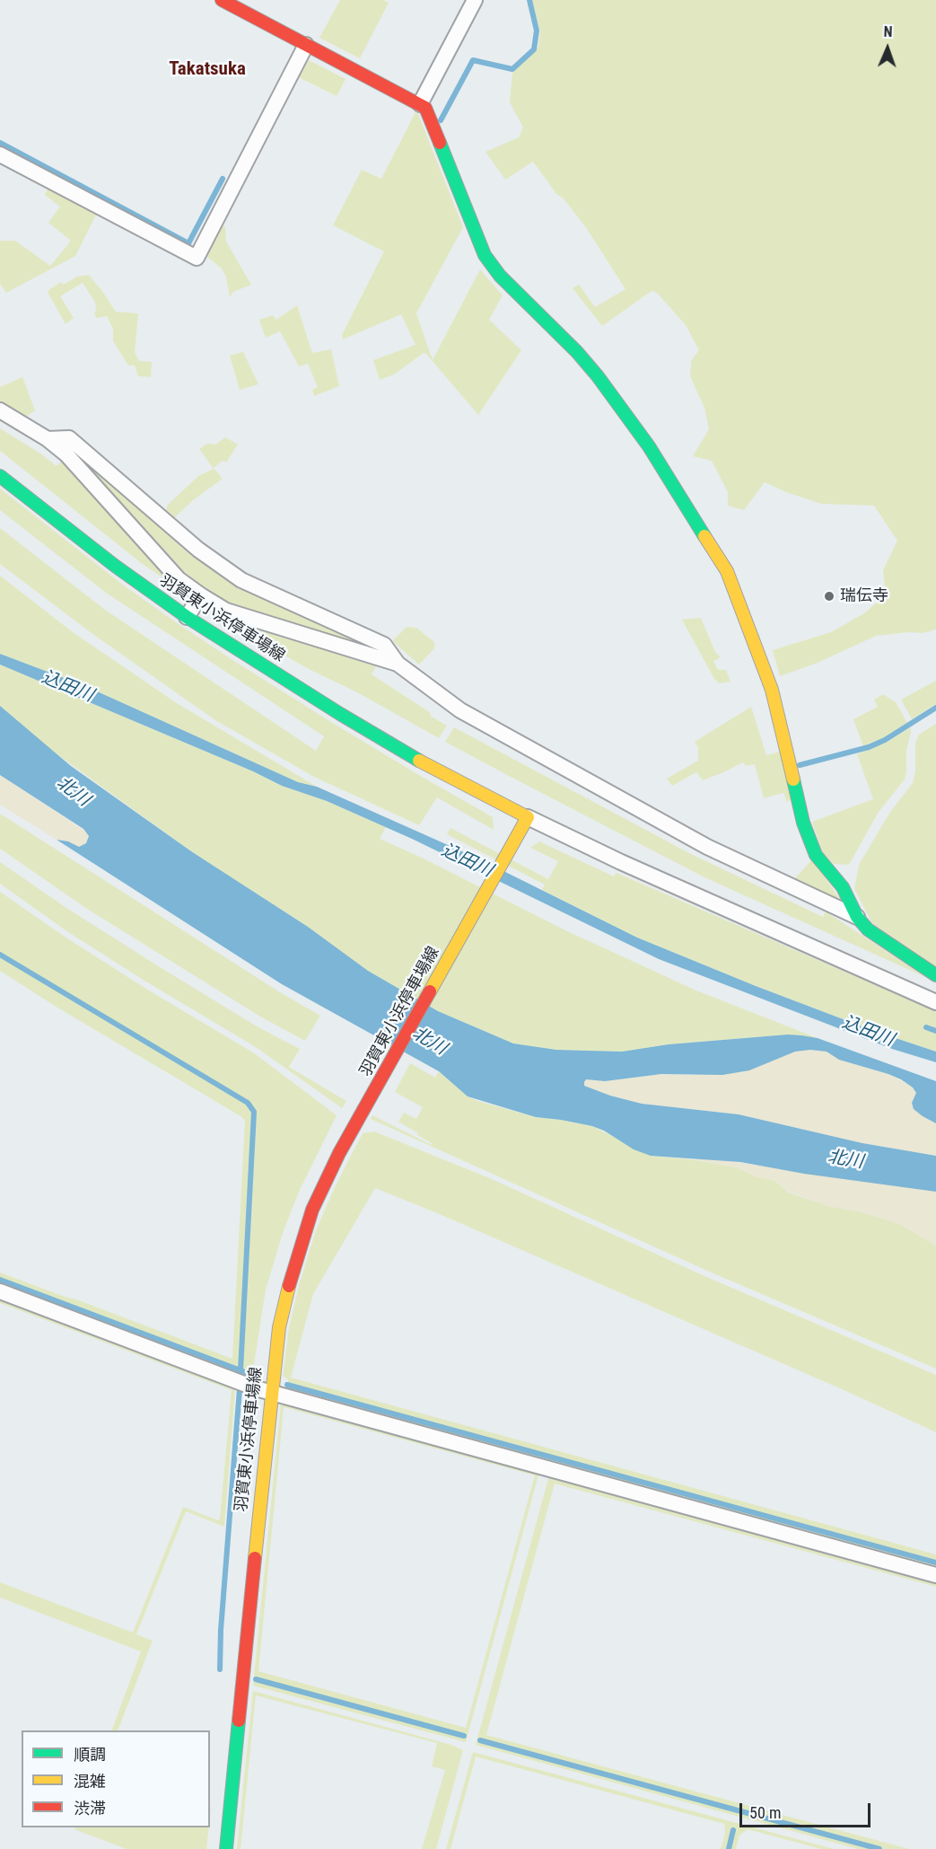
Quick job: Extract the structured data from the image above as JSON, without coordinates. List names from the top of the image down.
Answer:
{
  "streets": {
    "main road": ["羽賀東小浜停車場線"]
  },
  "districts": ["Takatsuka"],
  "water": ["込田川", "北川"],
  "places": ["瑞伝寺"],
  "legend": ["順調", "混雑", "渋滞"],
  "scale_bar": "50 m",
  "north": "top"
}
